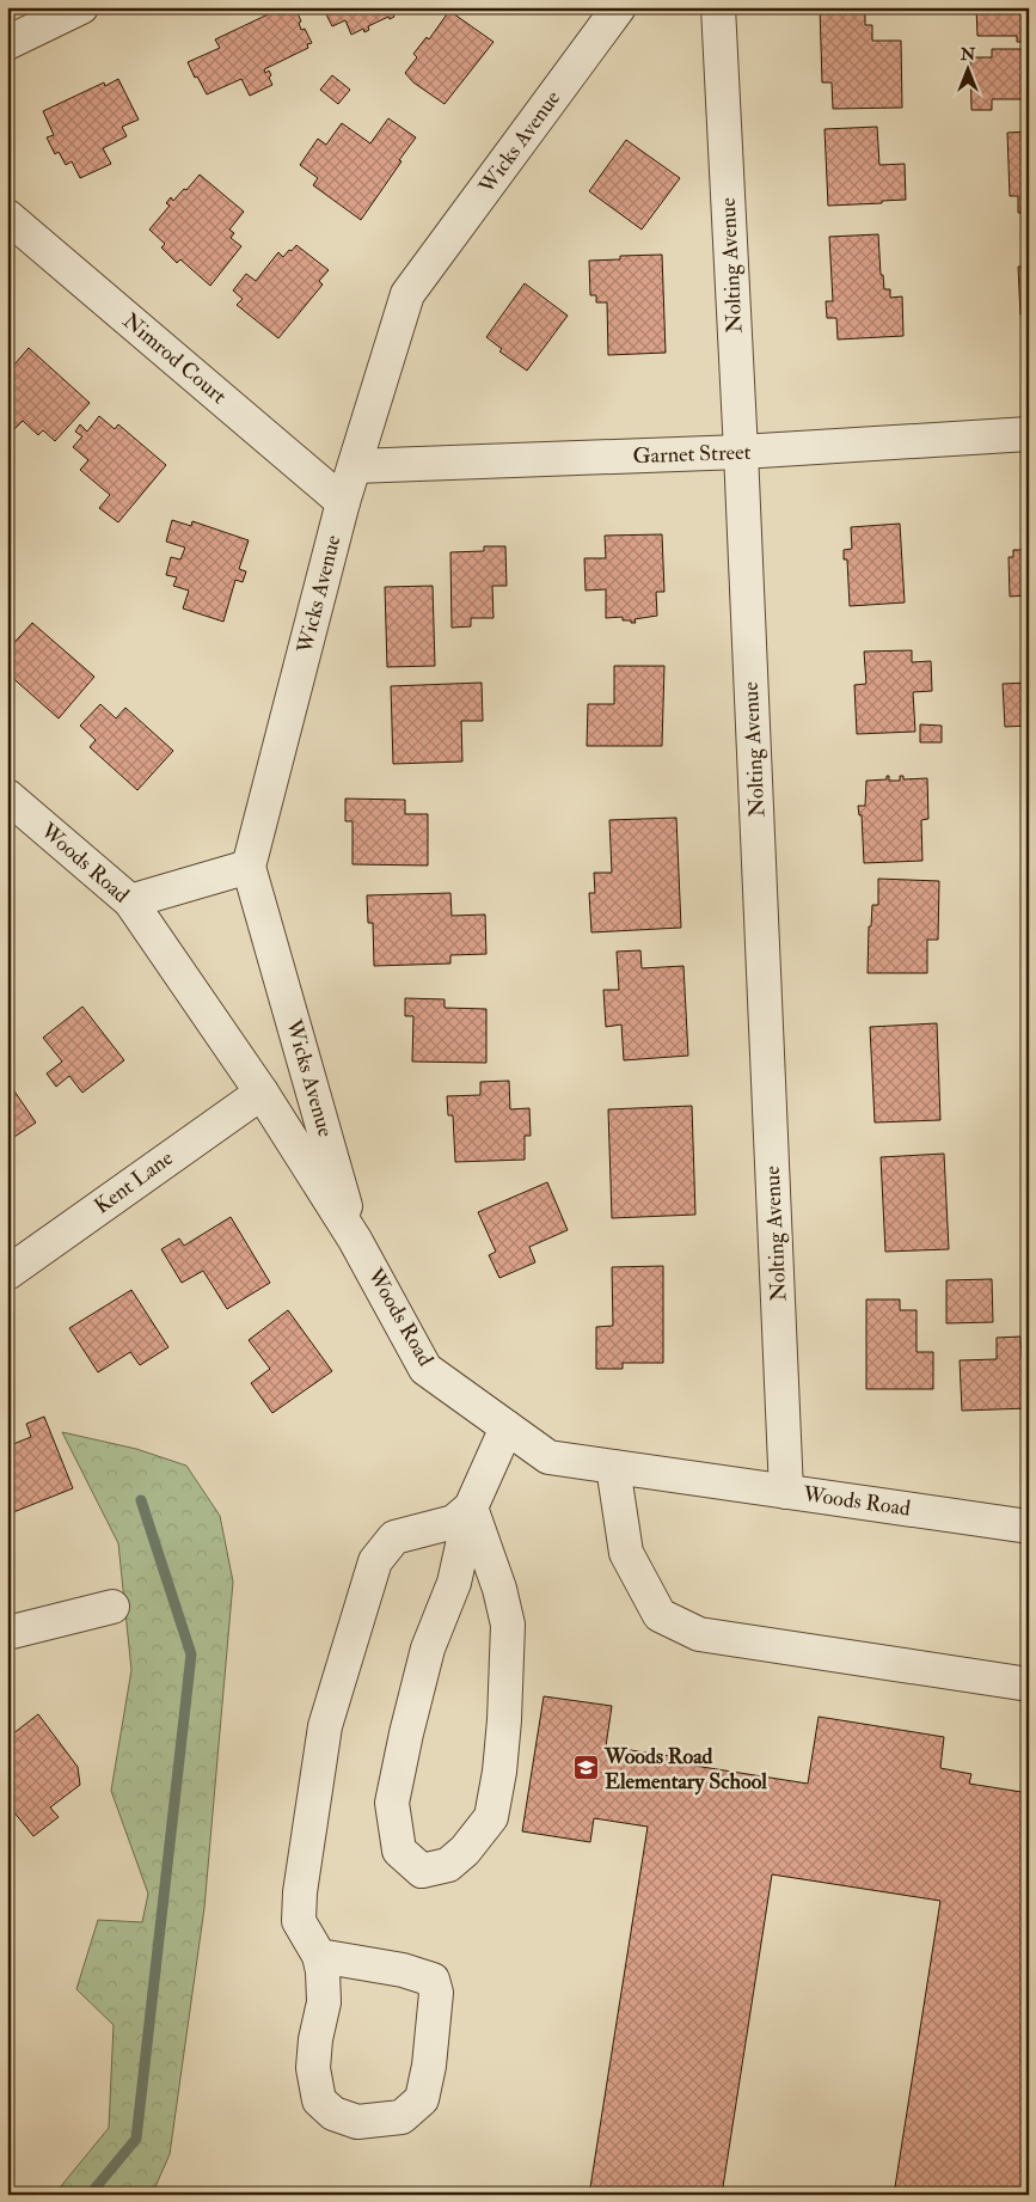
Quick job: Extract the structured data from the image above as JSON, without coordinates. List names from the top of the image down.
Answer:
{
  "streets": {
    "street": [
      "Wicks Avenue",
      "Nolting Avenue",
      "Nimrod Court",
      "Garnet Street",
      "Woods Road",
      "Kent Lane"
    ]
  },
  "crossings": [
    ["Wicks Avenue", "Nimrod Court"],
    ["Wicks Avenue", "Garnet Street"],
    ["Wicks Avenue", "Woods Road"],
    ["Nolting Avenue", "Garnet Street"],
    ["Nolting Avenue", "Woods Road"],
    ["Woods Road", "Kent Lane"]
  ],
  "places": {
    "school or university": ["Woods Road Elementary School"]
  },
  "north": "top"
}
